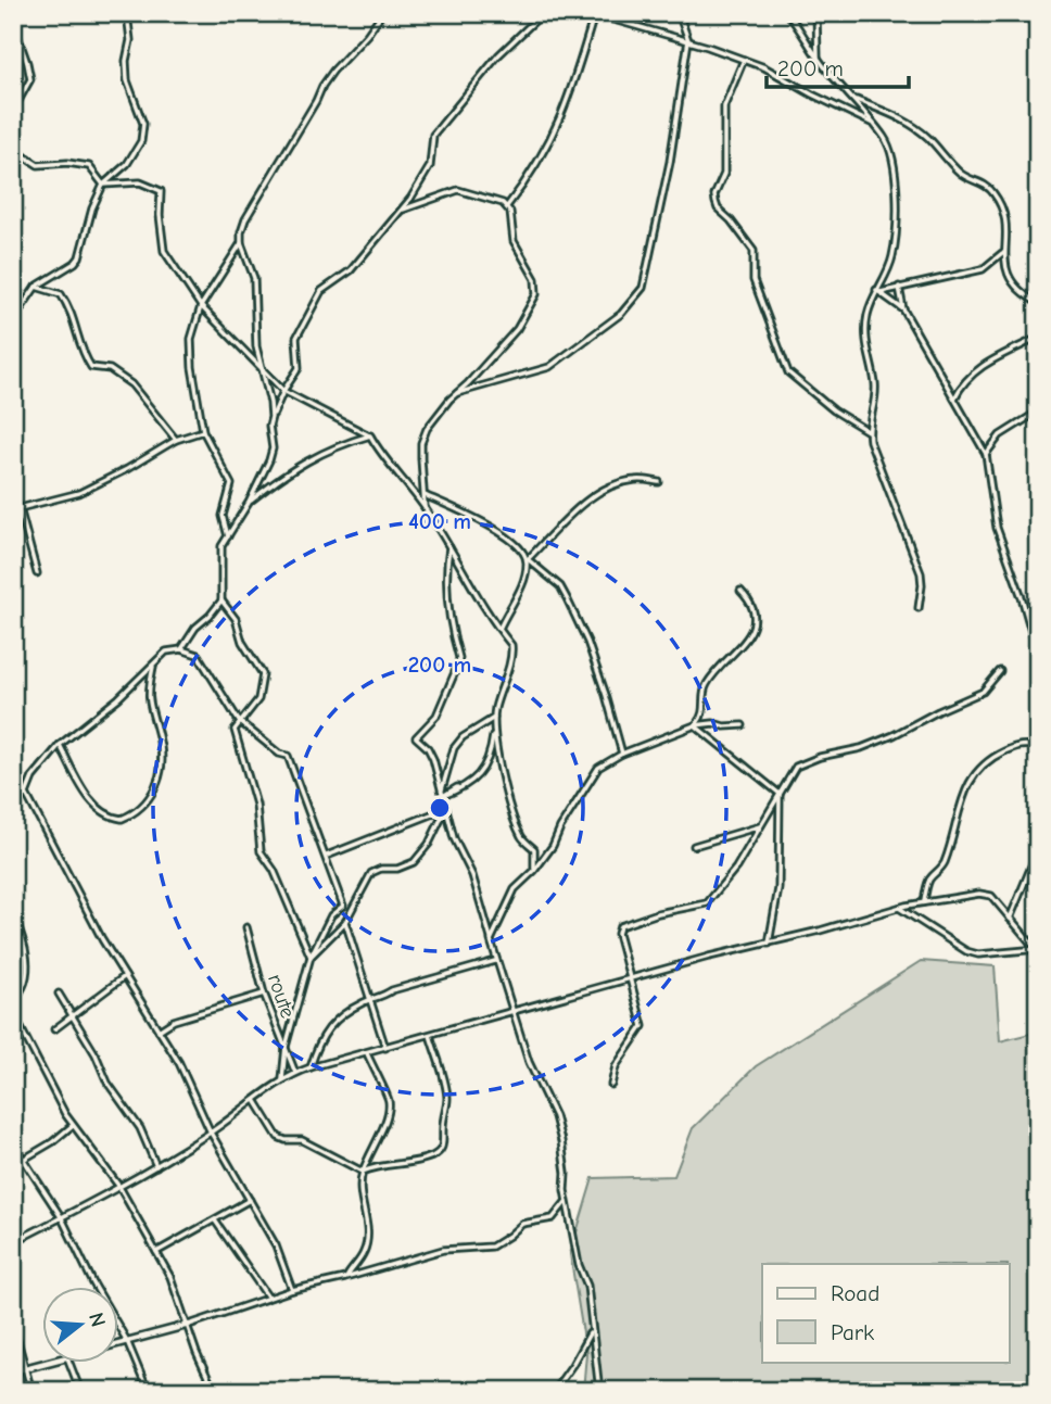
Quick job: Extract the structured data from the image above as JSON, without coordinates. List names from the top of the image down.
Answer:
{
  "streets": {
    "street": ["route"]
  },
  "legend": ["Road", "Park"],
  "scale_bar": "200 m",
  "north": "right",
  "rings": ["400 m", "200 m"]
}
